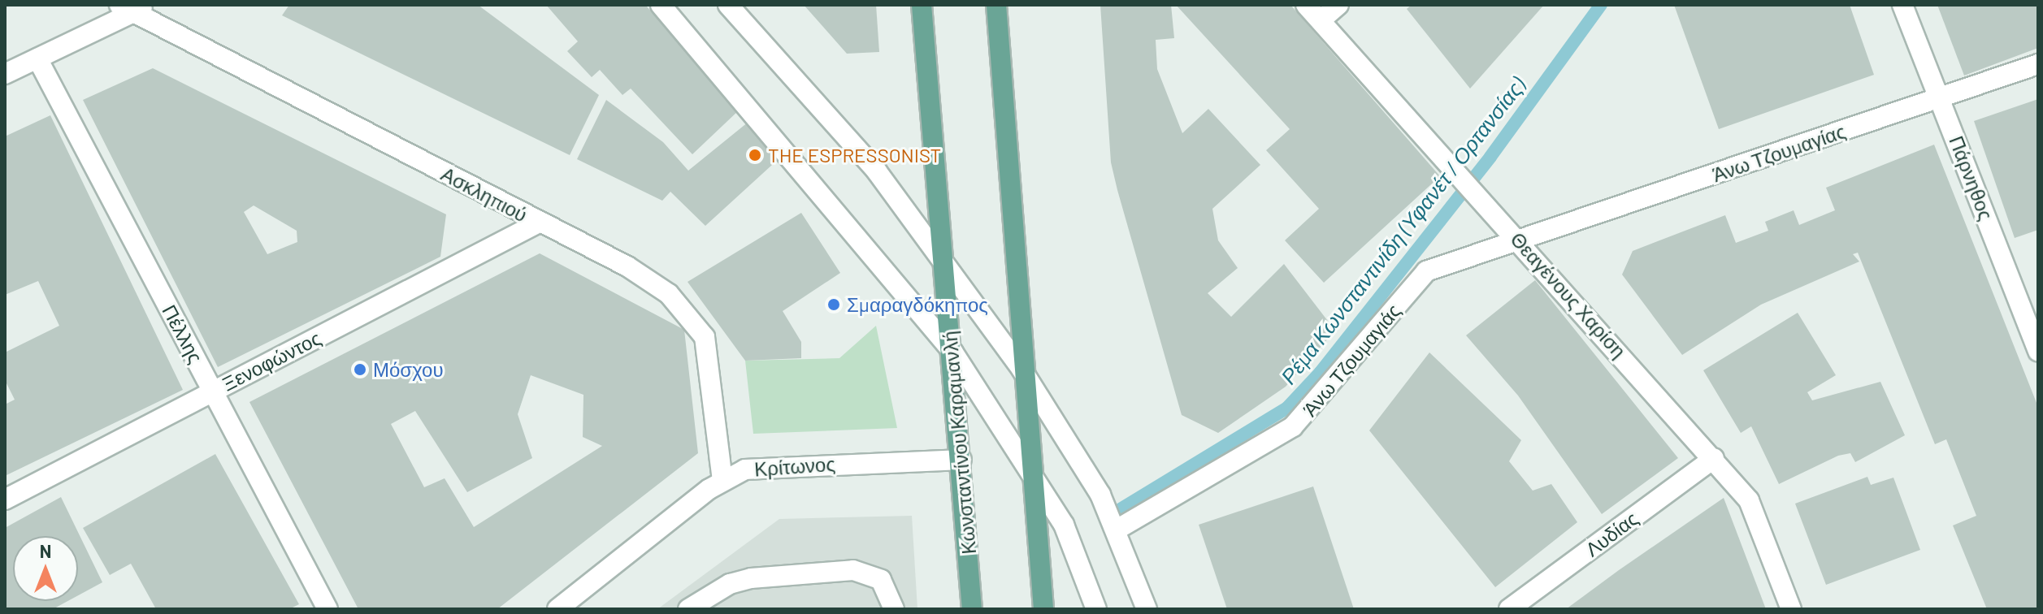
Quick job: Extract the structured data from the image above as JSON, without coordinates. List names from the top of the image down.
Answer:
{
  "streets": {
    "main road": ["Κωνσταντίνου Καραμανλή"],
    "street": [
      "Άνω Τζουμαγίας",
      "Πάρνηθος",
      "Ασκληπιού",
      "Θεαγένους Χαρίση",
      "Πέλλης",
      "Άνω Τζουμαγιάς",
      "Ξενοφώντος",
      "Κρίτωνος",
      "Λυδίας"
    ]
  },
  "crossings": [
    ["Άνω Τζουμαγίας", "Πάρνηθος"],
    ["Άνω Τζουμαγίας", "Θεαγένους Χαρίση"],
    ["Άνω Τζουμαγίας", "Άνω Τζουμαγιάς"],
    ["Ασκληπιού", "Ξενοφώντος"],
    ["Ασκληπιού", "Κρίτωνος"],
    ["Θεαγένους Χαρίση", "Άνω Τζουμαγιάς"],
    ["Θεαγένους Χαρίση", "Λυδίας"],
    ["Πέλλης", "Ξενοφώντος"],
    ["Κωνσταντίνου Καραμανλή", "Κρίτωνος"]
  ],
  "water": ["Ρέμα Κωνσταντινίδη (Υφανέτ / Ορτανσίας)"],
  "places": ["THE ESPRESSONIST", "Σμαραγδόκηπος", "Μόσχου"],
  "north": "top"
}
